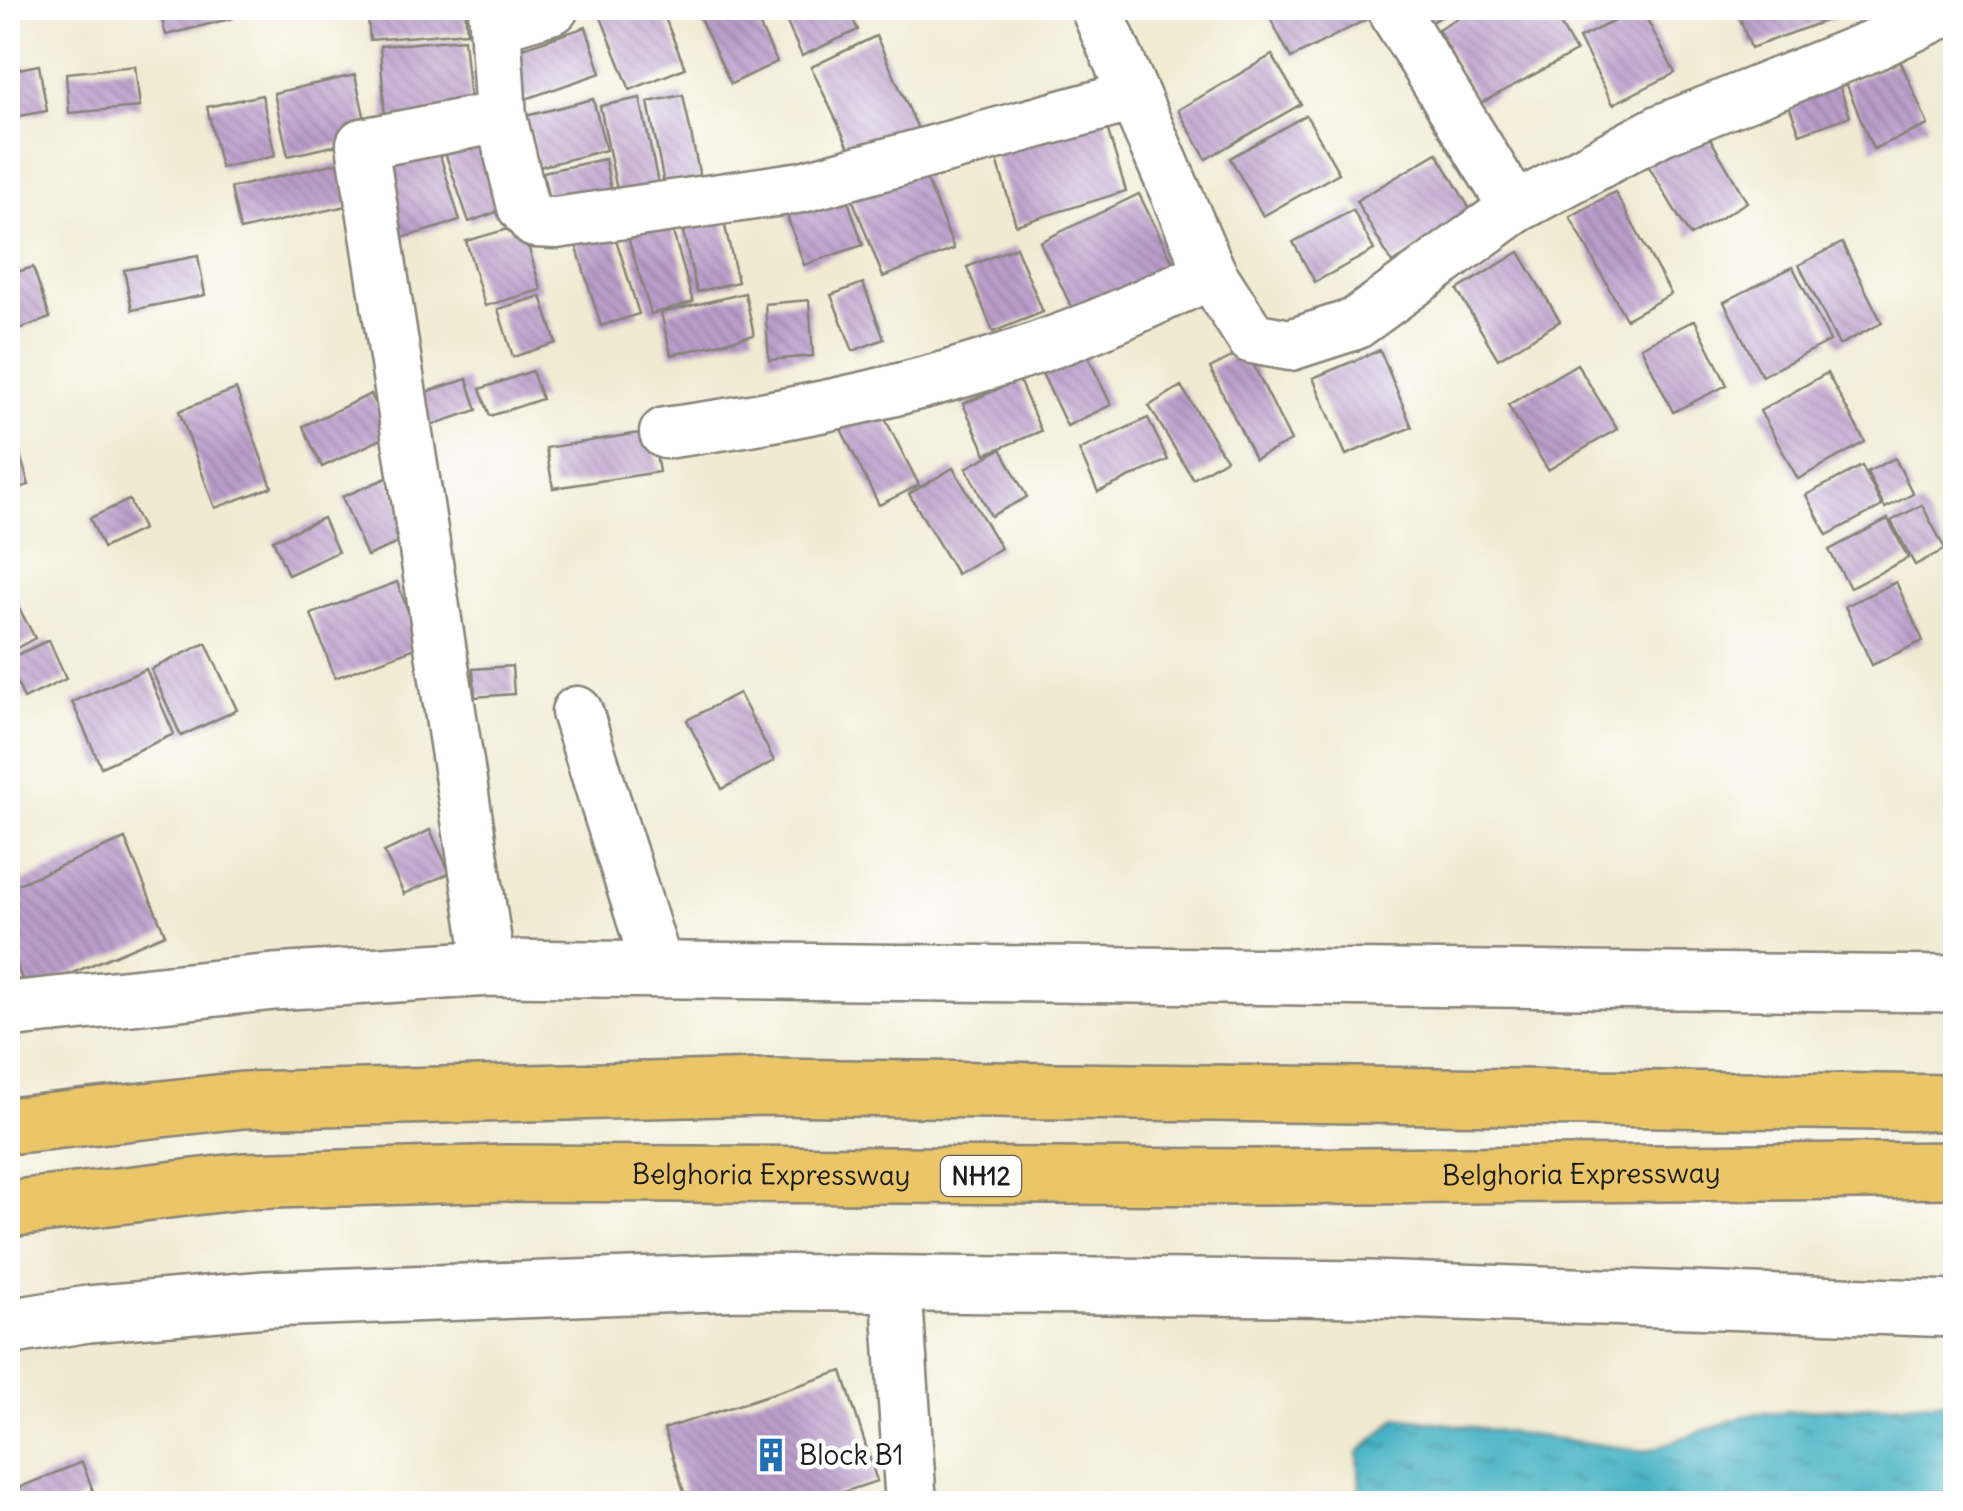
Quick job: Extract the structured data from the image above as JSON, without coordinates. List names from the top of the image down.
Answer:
{
  "streets": {
    "highway": ["Belghoria Expressway", "NH12"]
  },
  "places": {
    "building": ["Block B1"]
  }
}
